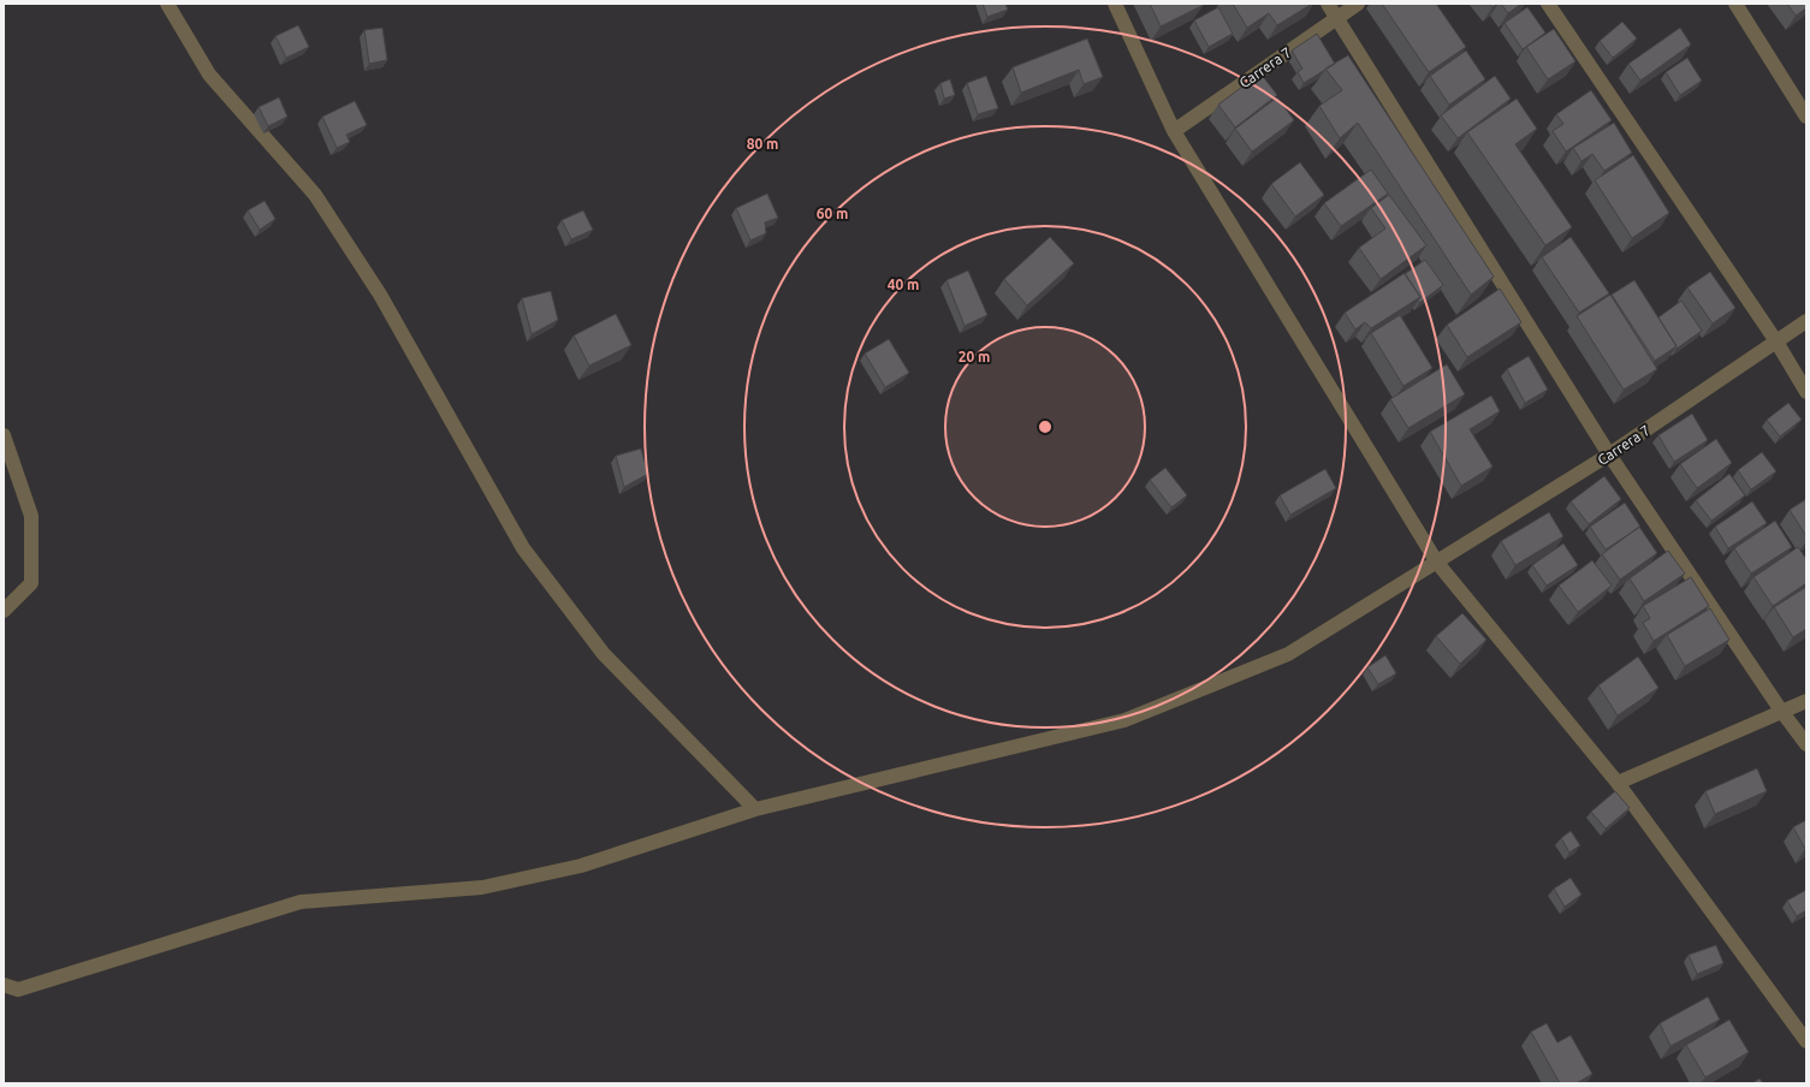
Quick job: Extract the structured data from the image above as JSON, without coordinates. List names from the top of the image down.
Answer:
{
  "streets": {
    "street": ["Carrera 7"]
  },
  "rings": [
    "80 m",
    "60 m",
    "40 m",
    "20 m"
  ]
}
